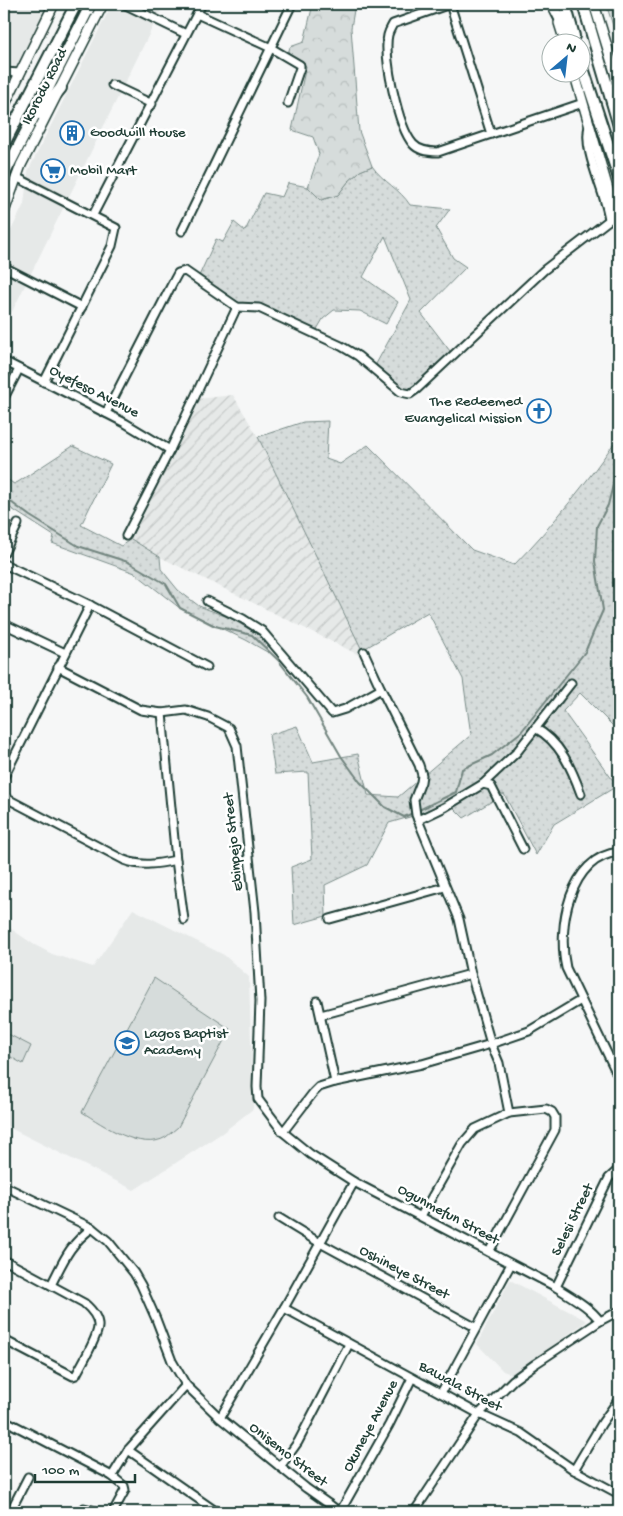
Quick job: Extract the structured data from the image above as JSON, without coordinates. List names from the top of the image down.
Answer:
{
  "streets": {
    "highway": ["Ikorodu Road"],
    "street": [
      "Oyefeso Avenue",
      "Ebinpejo Street",
      "Ogunmefun Street",
      "Selesi Street",
      "Oshineye Street",
      "Bawala Street",
      "Okuneye Avenue",
      "Onisemo Street"
    ]
  },
  "crossings": [
    ["Ebinpejo Street", "Ogunmefun Street"],
    ["Ogunmefun Street", "Selesi Street"],
    ["Bawala Street", "Okuneye Avenue"],
    ["Okuneye Avenue", "Onisemo Street"]
  ],
  "places": {
    "building": ["Goodwill House"],
    "supermarket": ["Mobil Mart"],
    "church": ["The Redeemed Evangelical Mission"],
    "school or university": ["Lagos Baptist Academy"]
  },
  "scale_bar": "100 m",
  "north": "top right"
}
